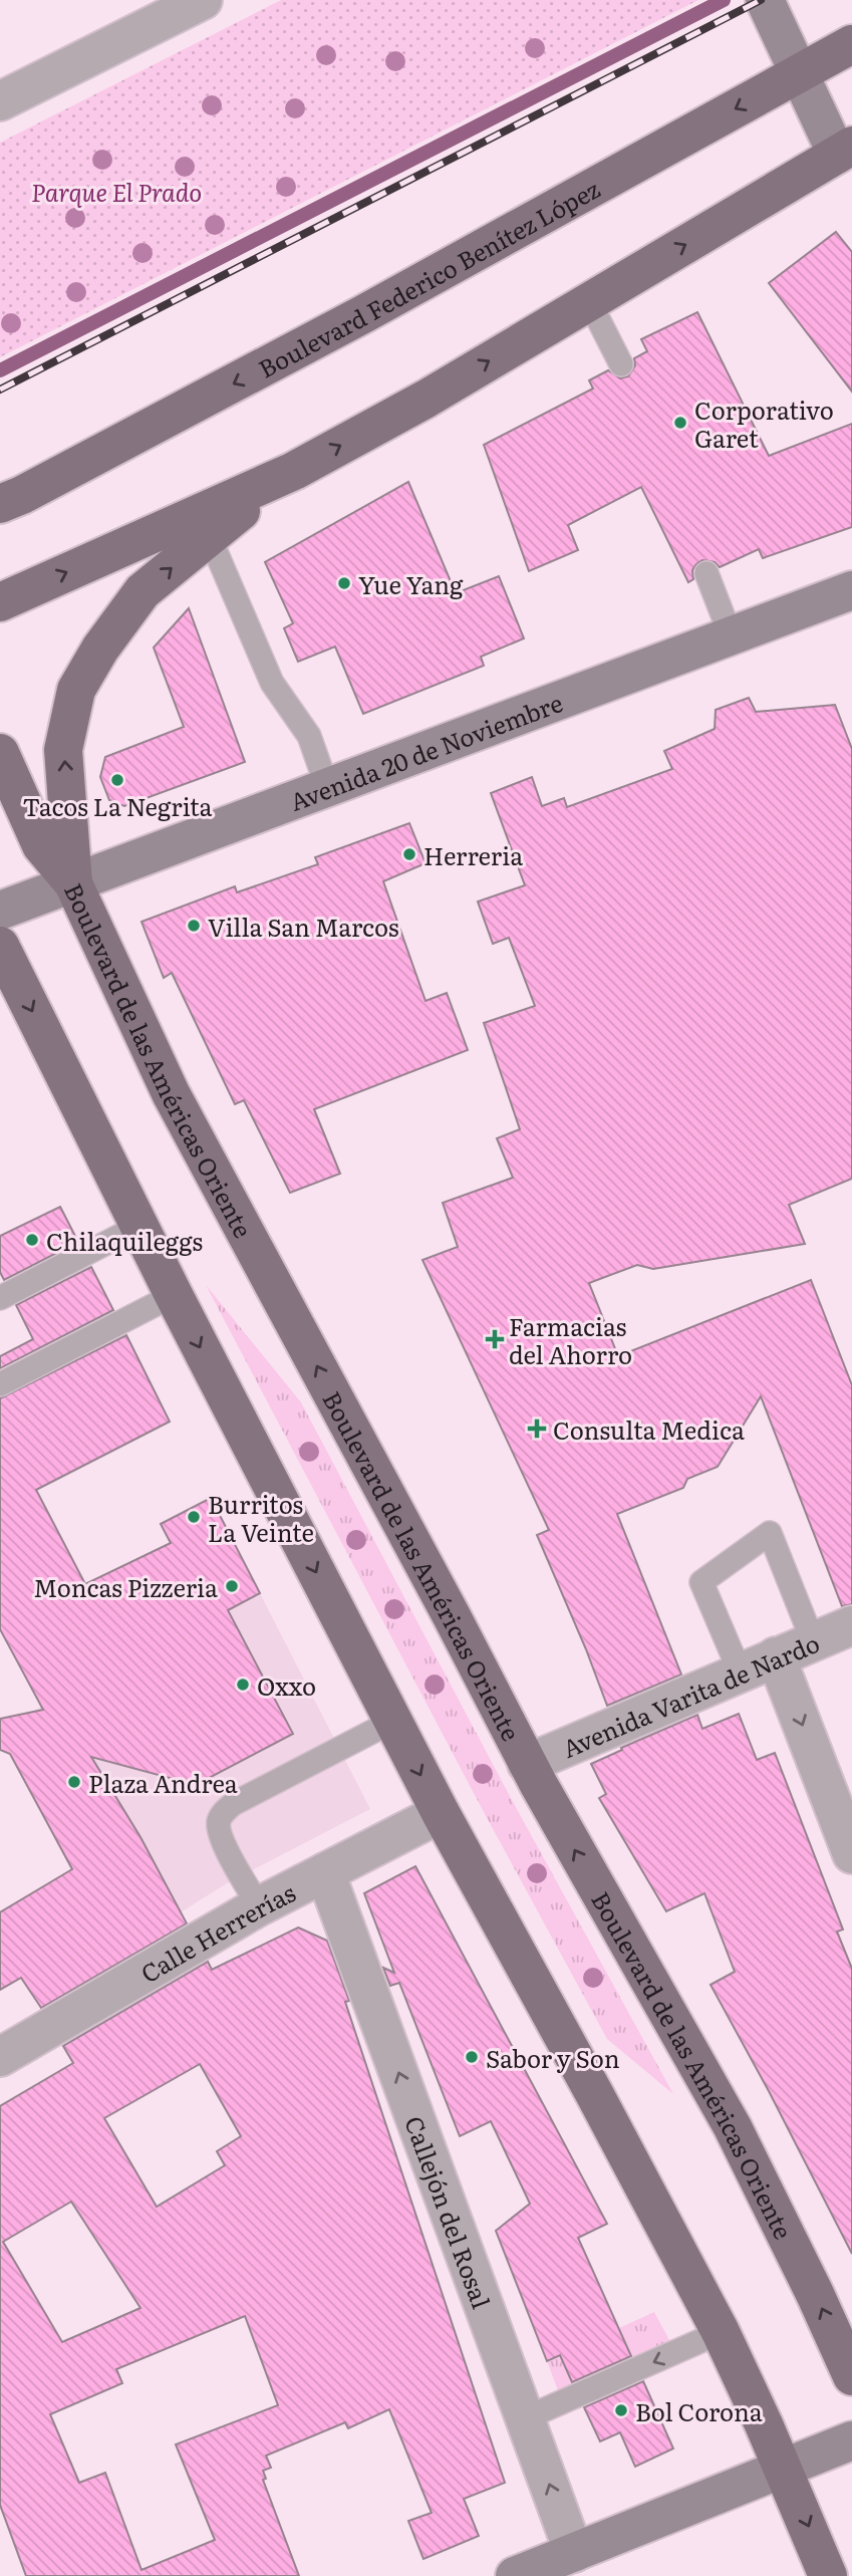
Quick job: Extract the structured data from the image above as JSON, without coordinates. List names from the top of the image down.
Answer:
{
  "streets": {
    "main road": ["Boulevard Federico Benítez López", "Avenida 20 de Noviembre", "Boulevard de las Américas Oriente"],
    "street": ["Avenida Varita de Nardo", "Calle Herrerías", "Callejón del Rosal"]
  },
  "crossings": [
    ["Avenida 20 de Noviembre", "Boulevard de las Américas Oriente"],
    ["Boulevard de las Américas Oriente", "Avenida Varita de Nardo"],
    ["Calle Herrerías", "Callejón del Rosal"]
  ],
  "one_way": ["Callejón del Rosal"],
  "parks": ["Parque El Prado"],
  "places": {
    "other": [
      "Corporativo Garet",
      "Yue Yang",
      "Tacos La Negrita",
      "Herreria",
      "Villa San Marcos",
      "Chilaquileggs",
      "Burritos La Veinte",
      "Moncas Pizzeria",
      "Oxxo",
      "Plaza Andrea",
      "Sabor y Son",
      "Bol Corona"
    ],
    "health": ["Farmacias del Ahorro", "Consulta Medica"]
  }
}
